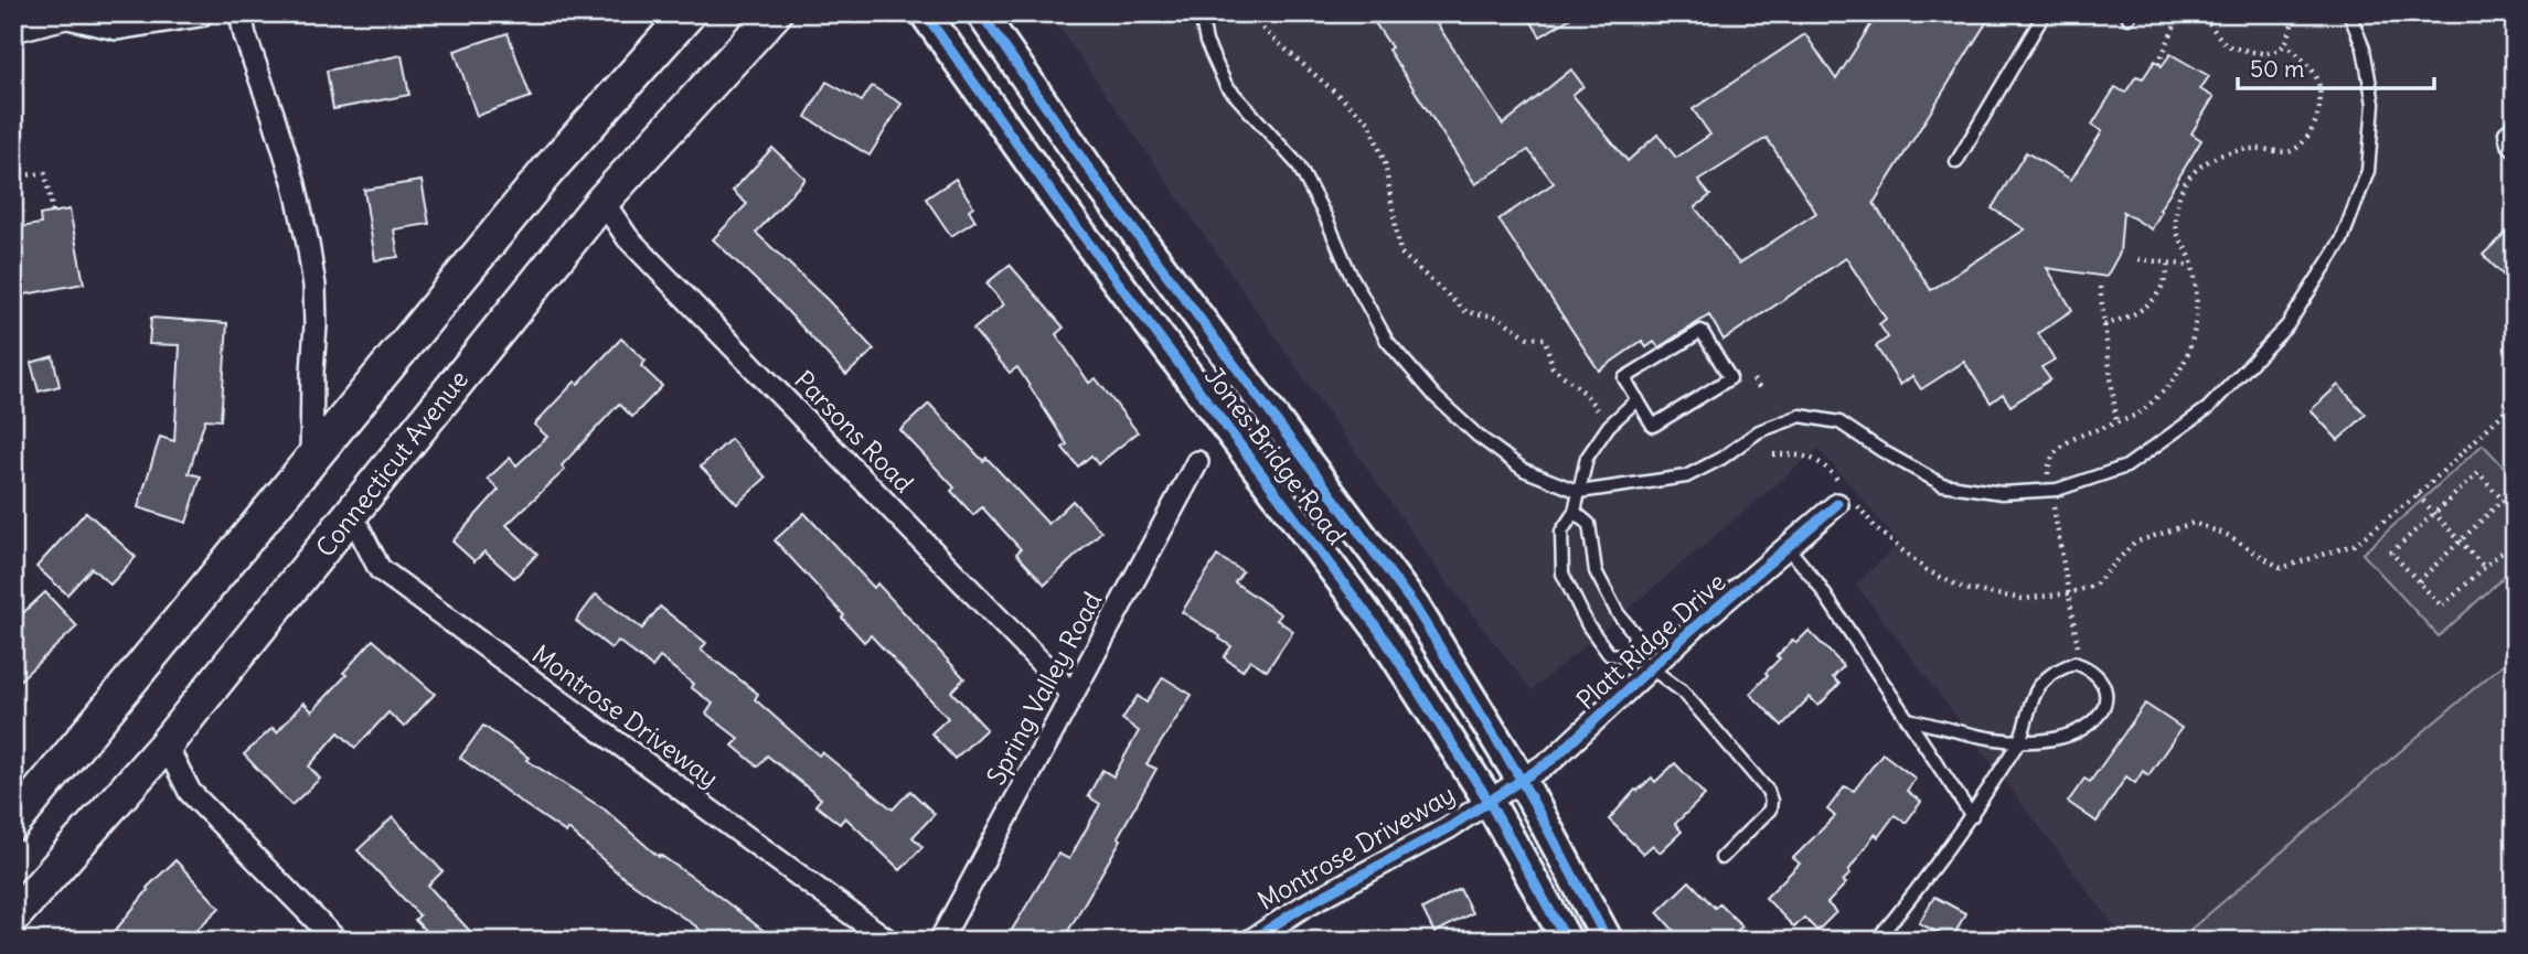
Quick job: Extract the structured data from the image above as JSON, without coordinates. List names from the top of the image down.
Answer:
{
  "streets": {
    "main road": ["Jones Bridge Road", "Connecticut Avenue"],
    "street": [
      "Parsons Road",
      "Platt Ridge Drive",
      "Spring Valley Road",
      "Montrose Driveway"
    ]
  },
  "crossings": [
    ["Parsons Road", "Connecticut Avenue"],
    ["Parsons Road", "Spring Valley Road"],
    ["Jones Bridge Road", "Platt Ridge Drive"],
    ["Jones Bridge Road", "Montrose Driveway"],
    ["Connecticut Avenue", "Montrose Driveway"],
    ["Platt Ridge Drive", "Montrose Driveway"]
  ],
  "scale_bar": "50 m"
}
